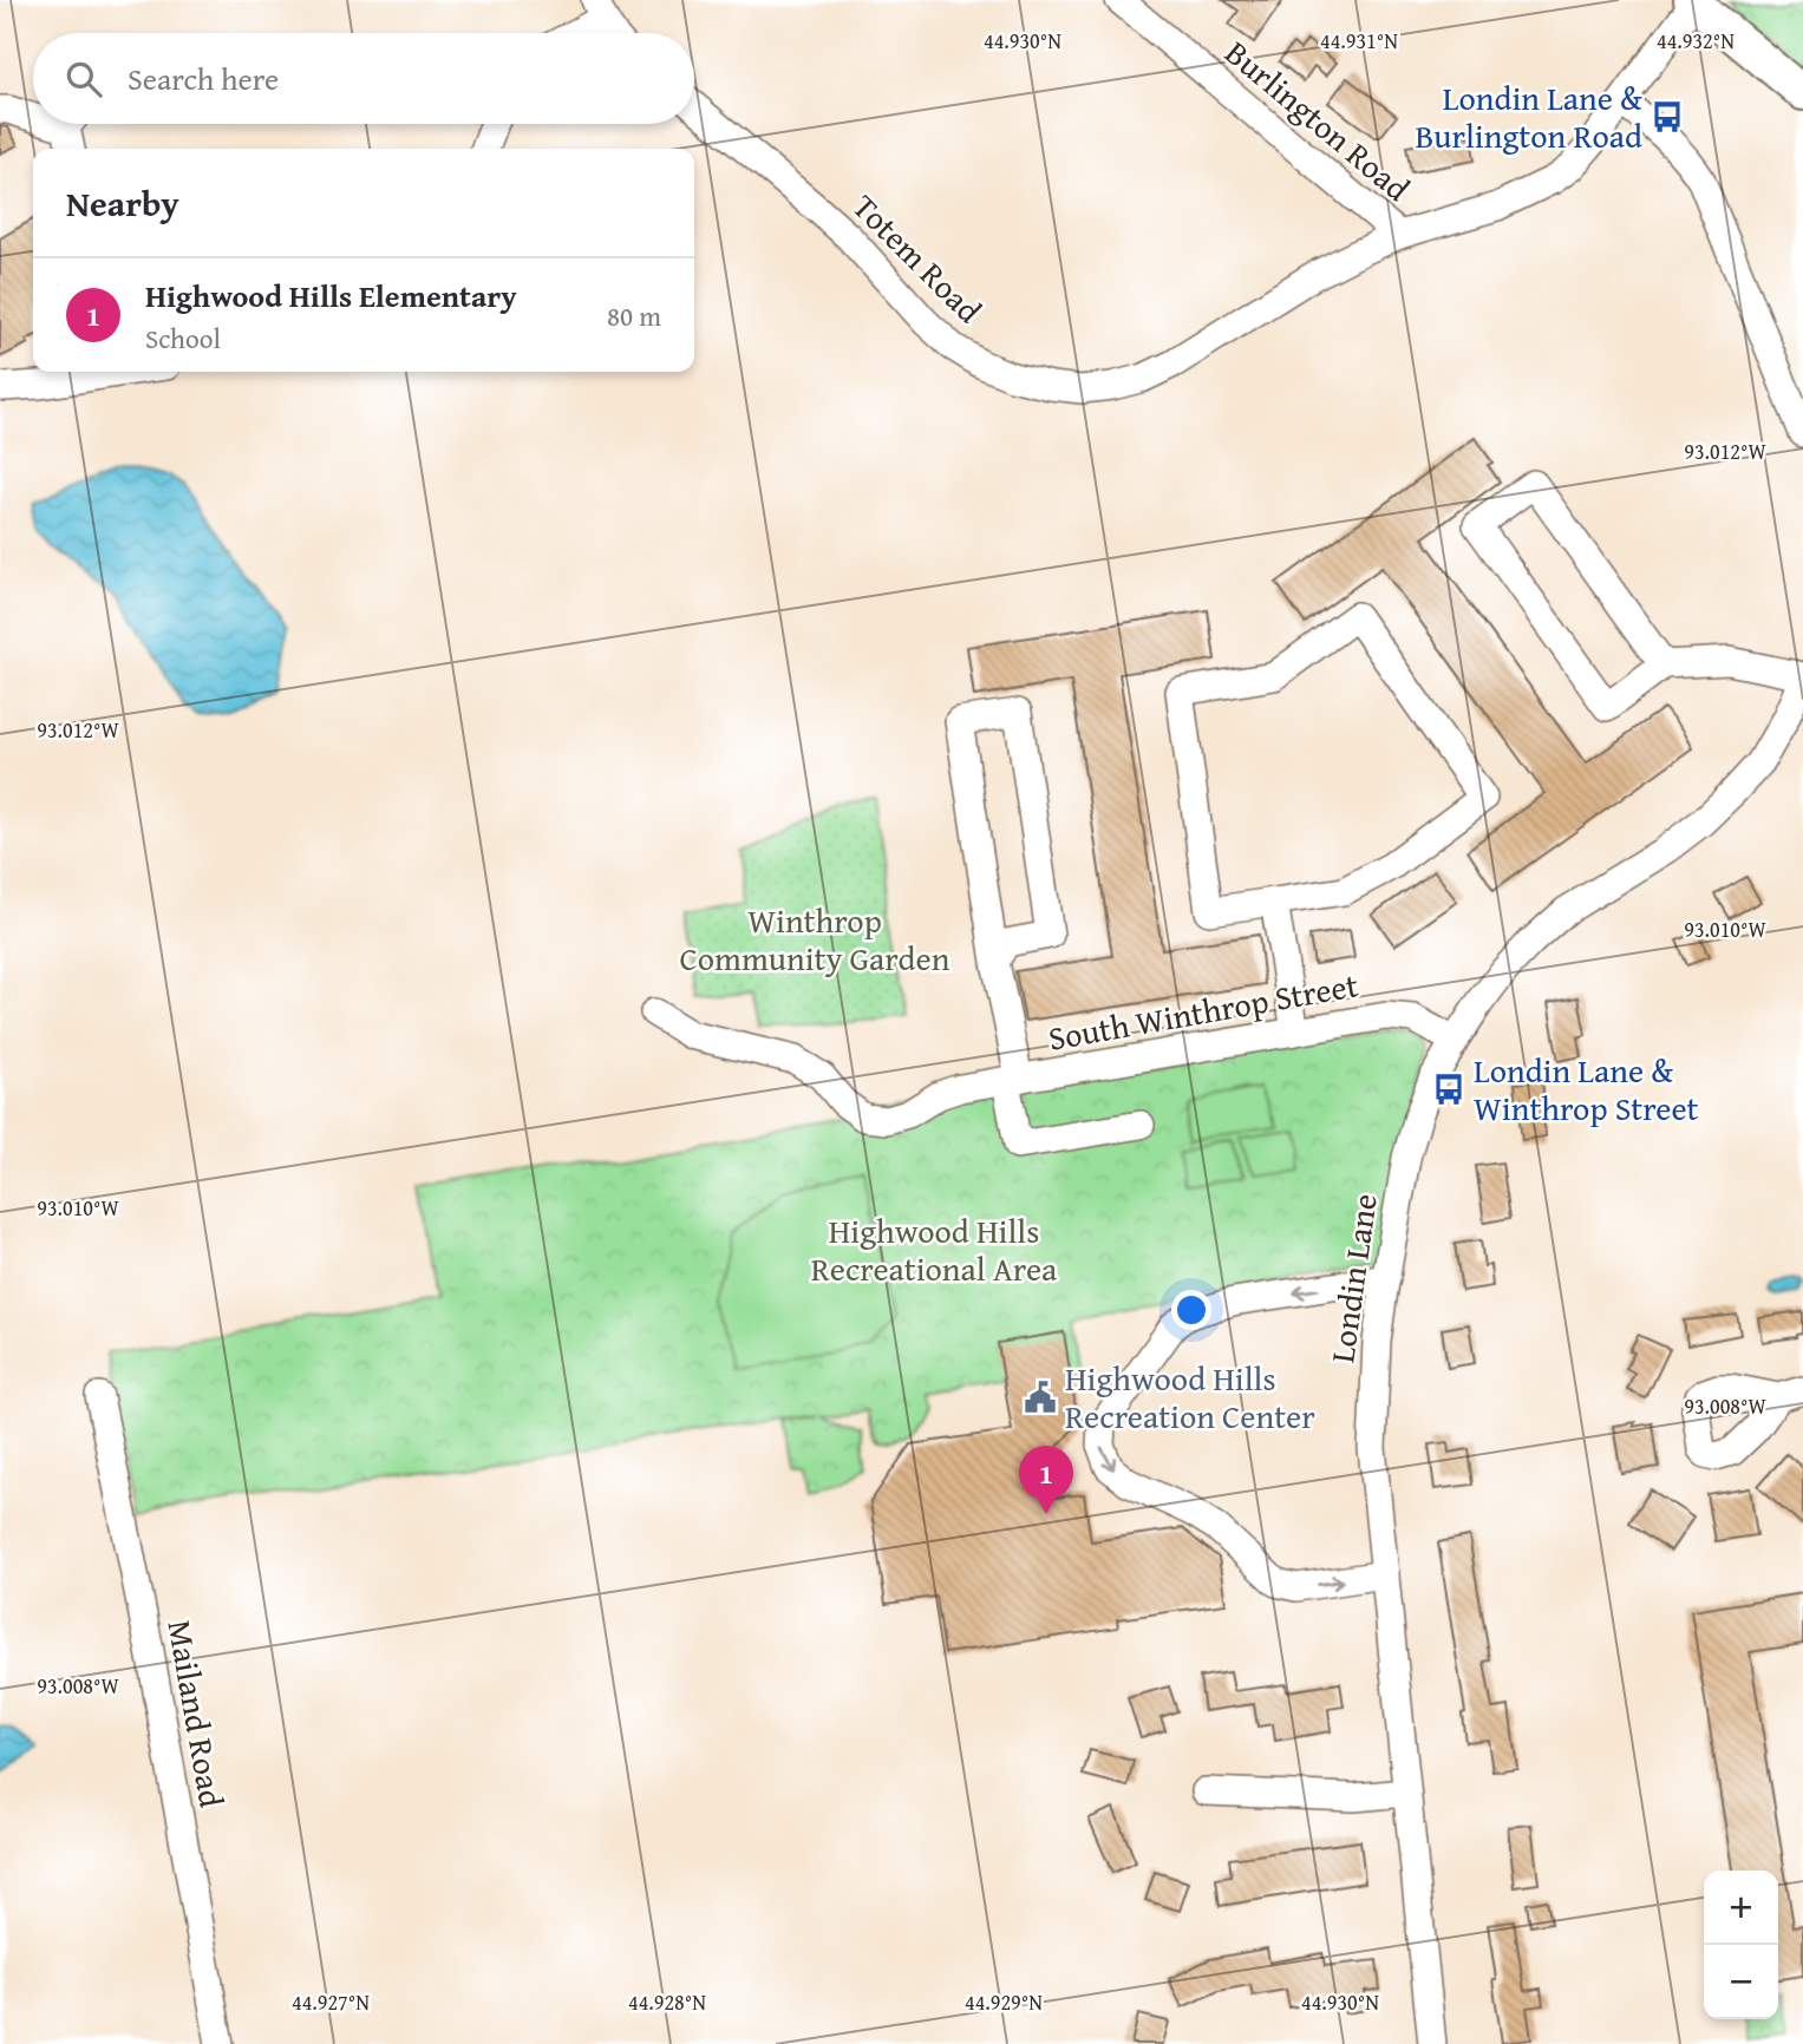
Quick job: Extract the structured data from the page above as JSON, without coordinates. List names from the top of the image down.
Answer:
{
  "streets": {
    "street": [
      "Burlington Road",
      "Totem Road",
      "South Winthrop Street",
      "Londin Lane",
      "Mailand Road"
    ]
  },
  "crossings": [
    ["Burlington Road", "Totem Road"],
    ["South Winthrop Street", "Londin Lane"]
  ],
  "parks": ["Winthrop Community Garden", "Highwood Hills Recreational Area"],
  "places": {
    "bus stop": ["Londin Lane & Burlington Road", "Londin Lane & Winthrop Street"],
    "public building": ["Highwood Hills Recreation Center"]
  },
  "page": {
    "search": "Search here",
    "heading": "Nearby",
    "list": [
      {
        "mark": "1",
        "name": "Highwood Hills Elementary",
        "note": "School",
        "value": "80 m"
      }
    ],
    "pins": "1",
    "map_buttons": ["+", "−"]
  },
  "coordinates": [
    "44.930°N",
    "44.931°N",
    "44.932°N",
    "93.012°W",
    "93.010°W",
    "93.008°W",
    "44.927°N",
    "44.928°N",
    "44.929°N"
  ]
}
